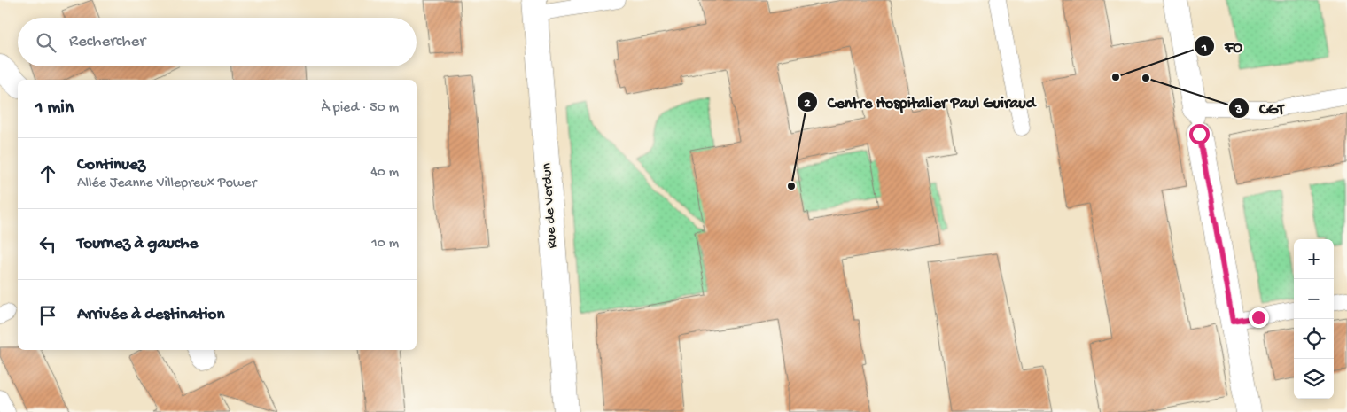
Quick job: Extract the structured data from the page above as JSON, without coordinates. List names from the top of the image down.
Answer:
{
  "streets": {
    "street": ["Rue de Verdun"]
  },
  "places": ["FO", "CGT", "Centre Hospitalier Paul Guiraud"],
  "page": {
    "search": "Rechercher",
    "heading": ["1 min", "À pied · 50 m"],
    "list": [
      ["Continuez", "Allée Jeanne Villepreux Power", "40 m"],
      ["Tournez à gauche", "10 m"],
      "Arrivée à destination"
    ],
    "map_buttons": ["+", "−"]
  }
}
